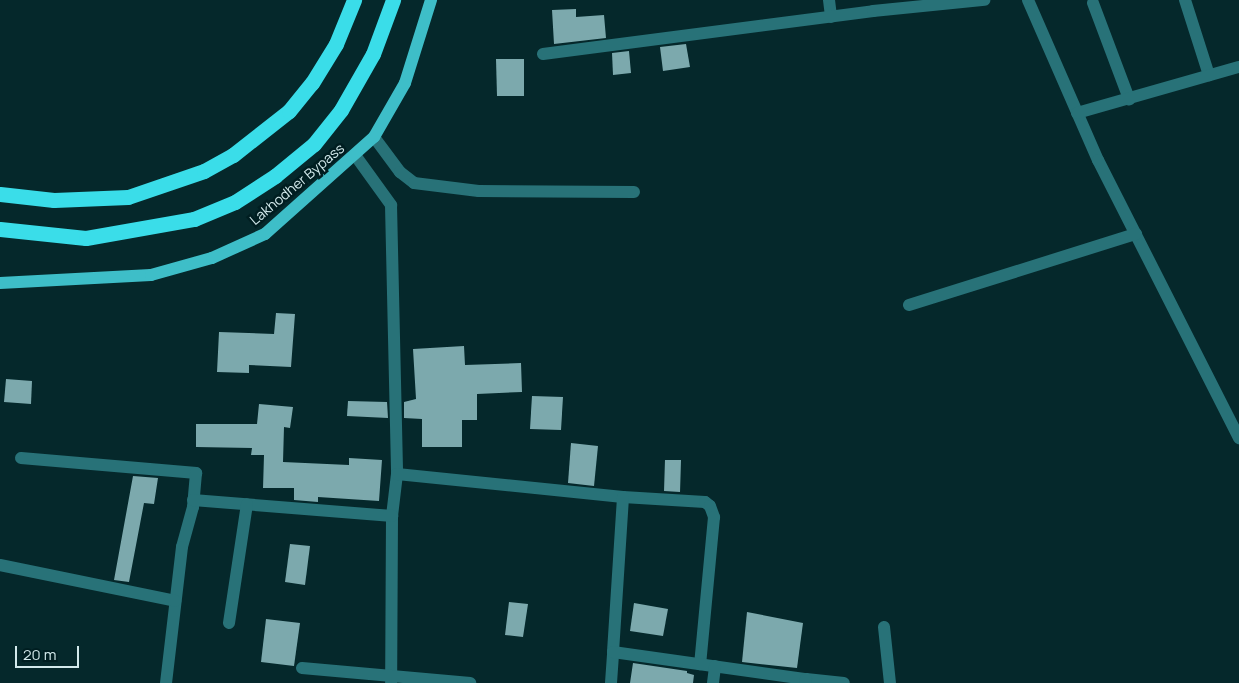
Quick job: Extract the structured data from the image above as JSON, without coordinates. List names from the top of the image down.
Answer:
{
  "streets": {
    "main road": ["Lakhodher Bypass"]
  },
  "scale_bar": "20 m"
}
